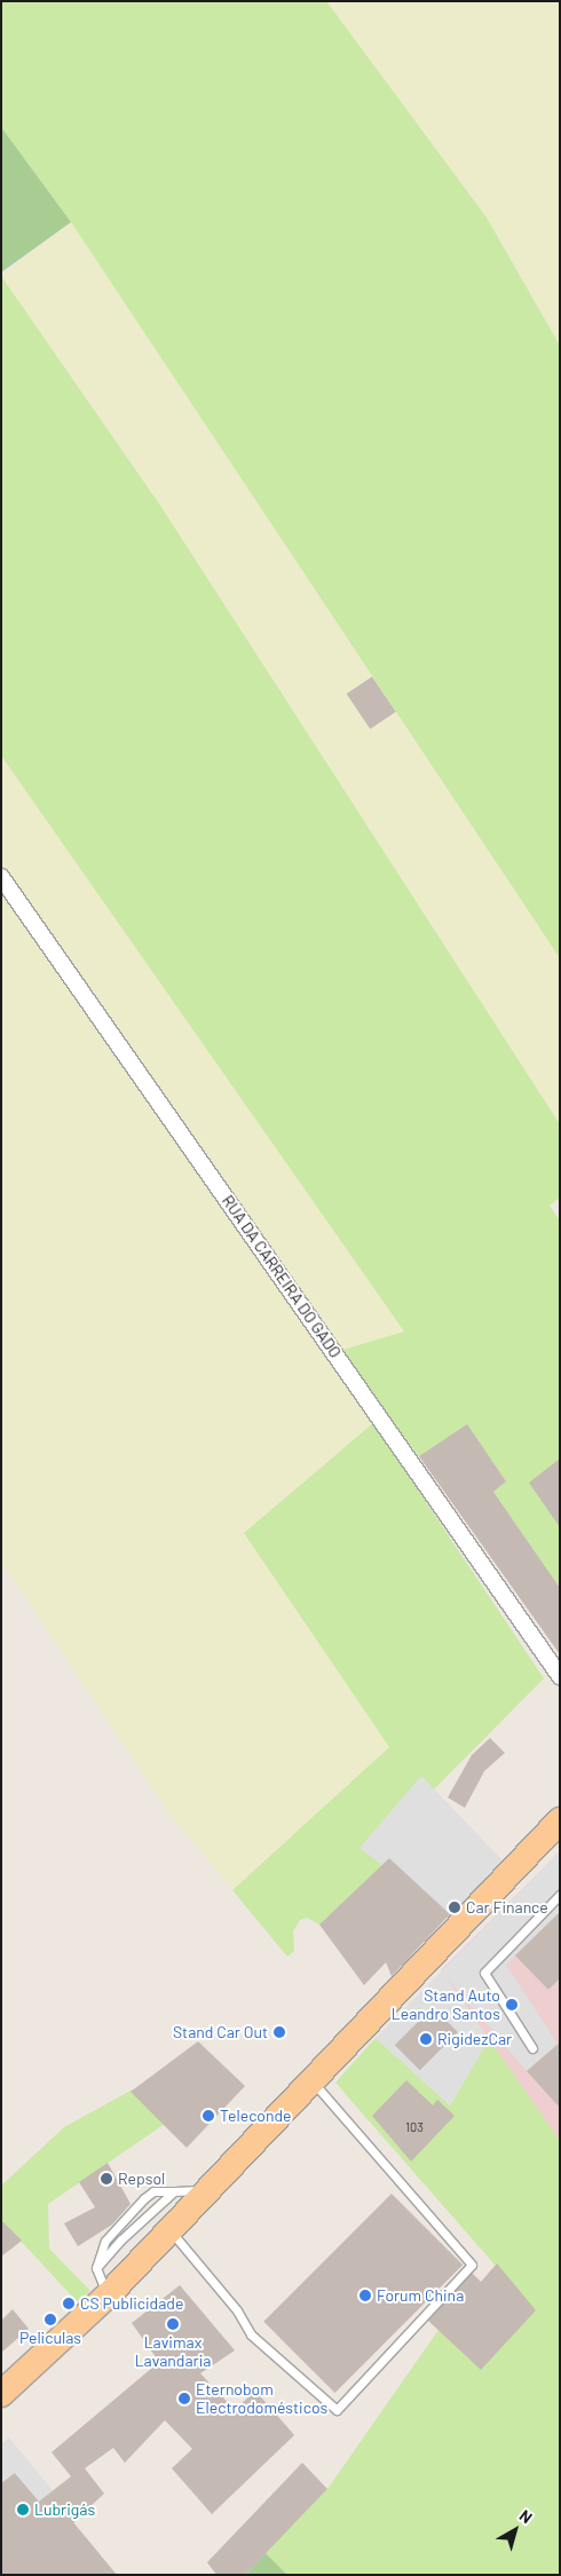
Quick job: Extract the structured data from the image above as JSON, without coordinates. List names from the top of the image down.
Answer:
{
  "streets": {
    "street": ["RUA DA CARREIRA DO GADO"]
  },
  "places": [
    "Car Finance",
    "Stand Auto Leandro Santos",
    "Stand Car Out",
    "RigidezCar",
    "Teleconde",
    "Repsol",
    "Forum China",
    "CS Publicidade",
    "Peliculas",
    "Lavimax Lavandaria",
    "Eternobom Electrodomésticos",
    "Lubrigás"
  ],
  "house_numbers": ["103"],
  "north": "top right"
}
